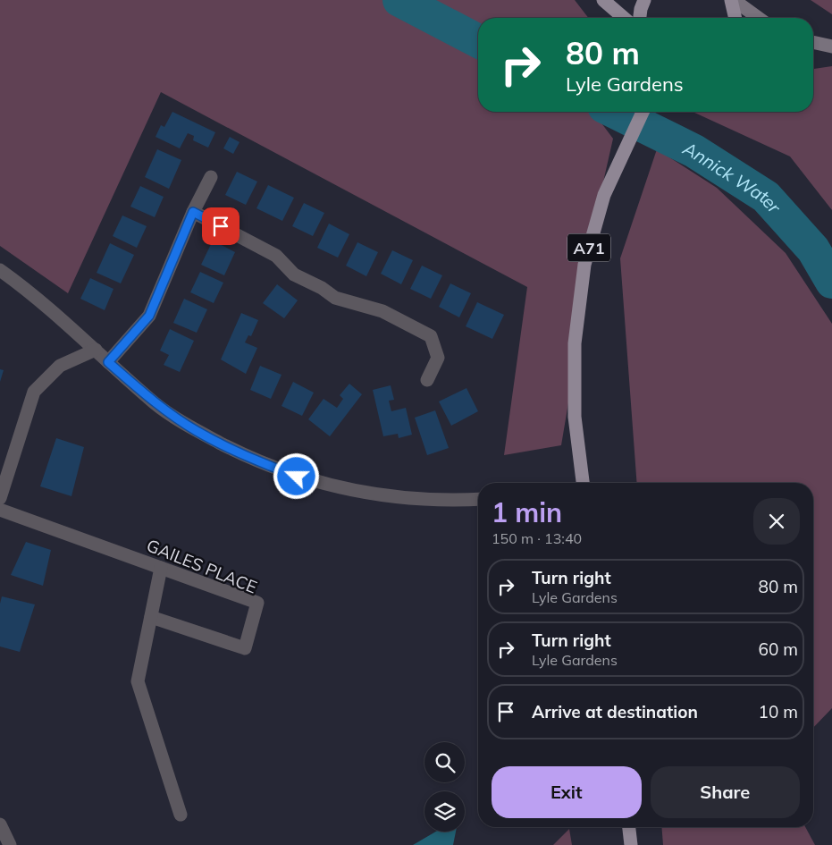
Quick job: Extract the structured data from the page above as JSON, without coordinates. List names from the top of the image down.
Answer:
{
  "streets": {
    "main road": ["A71"],
    "street": ["GAILES PLACE"]
  },
  "water": ["Annick Water"],
  "page": {
    "turn": ["80 m", "Lyle Gardens"],
    "heading": ["1 min", "150 m · 13:40"],
    "list": [
      {
        "name": "Turn right",
        "note": "Lyle Gardens",
        "value": "80 m"
      },
      {
        "name": "Turn right",
        "note": "Lyle Gardens",
        "value": "60 m"
      },
      {
        "name": "Arrive at destination",
        "value": "10 m"
      }
    ],
    "buttons": ["Exit", "Share"]
  }
}
